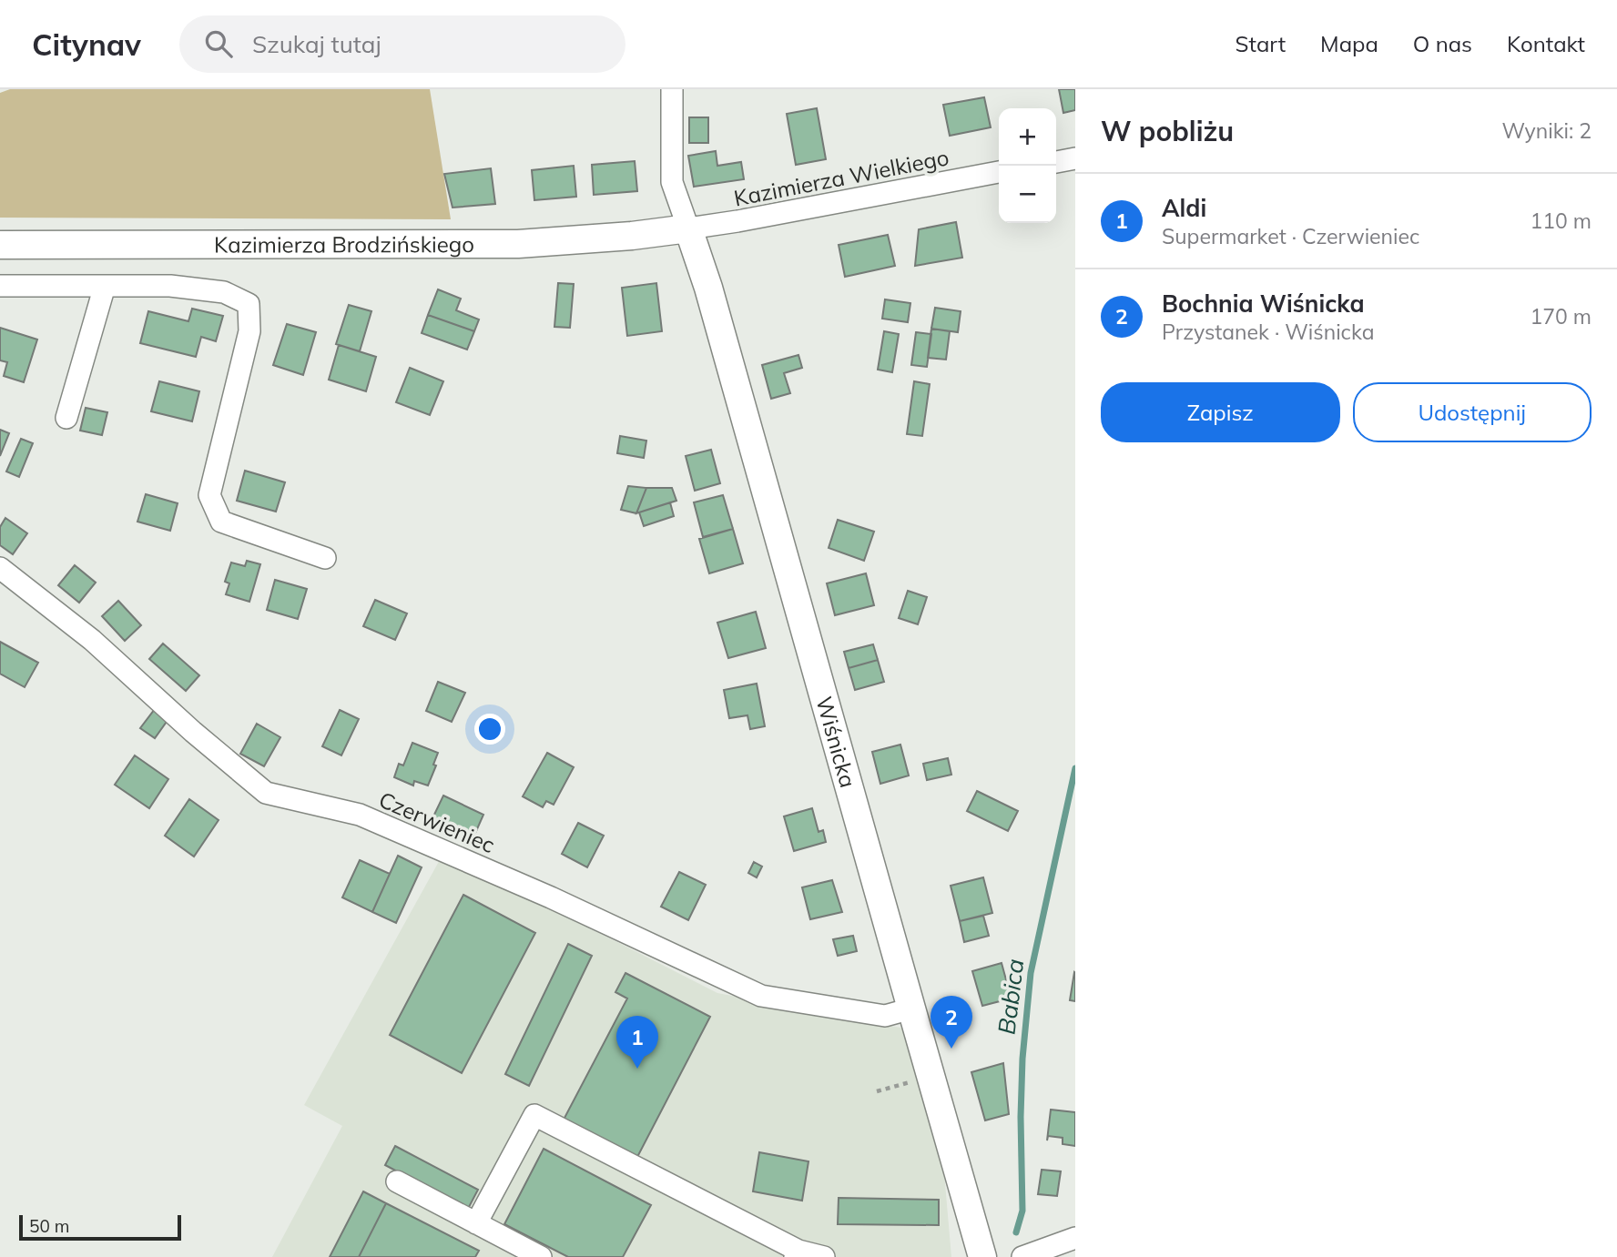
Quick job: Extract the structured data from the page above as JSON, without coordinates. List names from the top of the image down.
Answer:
{
  "streets": {
    "main road": ["Kazimierza Brodzińskiego", "Wiśnicka"],
    "street": ["Kazimierza Wielkiego", "Czerwieniec"]
  },
  "crossings": [
    ["Kazimierza Wielkiego", "Kazimierza Brodzińskiego"],
    ["Kazimierza Wielkiego", "Wiśnicka"],
    ["Kazimierza Brodzińskiego", "Wiśnicka"],
    ["Wiśnicka", "Czerwieniec"]
  ],
  "water": ["Babica"],
  "scale_bar": "50 m",
  "page": {
    "header": "Citynav",
    "search": "Szukaj tutaj",
    "nav": [
      "Start",
      "Mapa",
      "O nas",
      "Kontakt"
    ],
    "heading": ["W pobliżu", "Wyniki: 2"],
    "map_buttons": ["+", "−"],
    "list": [
      {
        "mark": "1",
        "name": "Aldi",
        "note": "Supermarket · Czerwieniec",
        "value": "110 m"
      },
      {
        "mark": "2",
        "name": "Bochnia Wiśnicka",
        "note": "Przystanek · Wiśnicka",
        "value": "170 m"
      }
    ],
    "buttons": ["Zapisz", "Udostępnij"],
    "pins": ["2", "1"],
    "scale": "50 m"
  }
}
